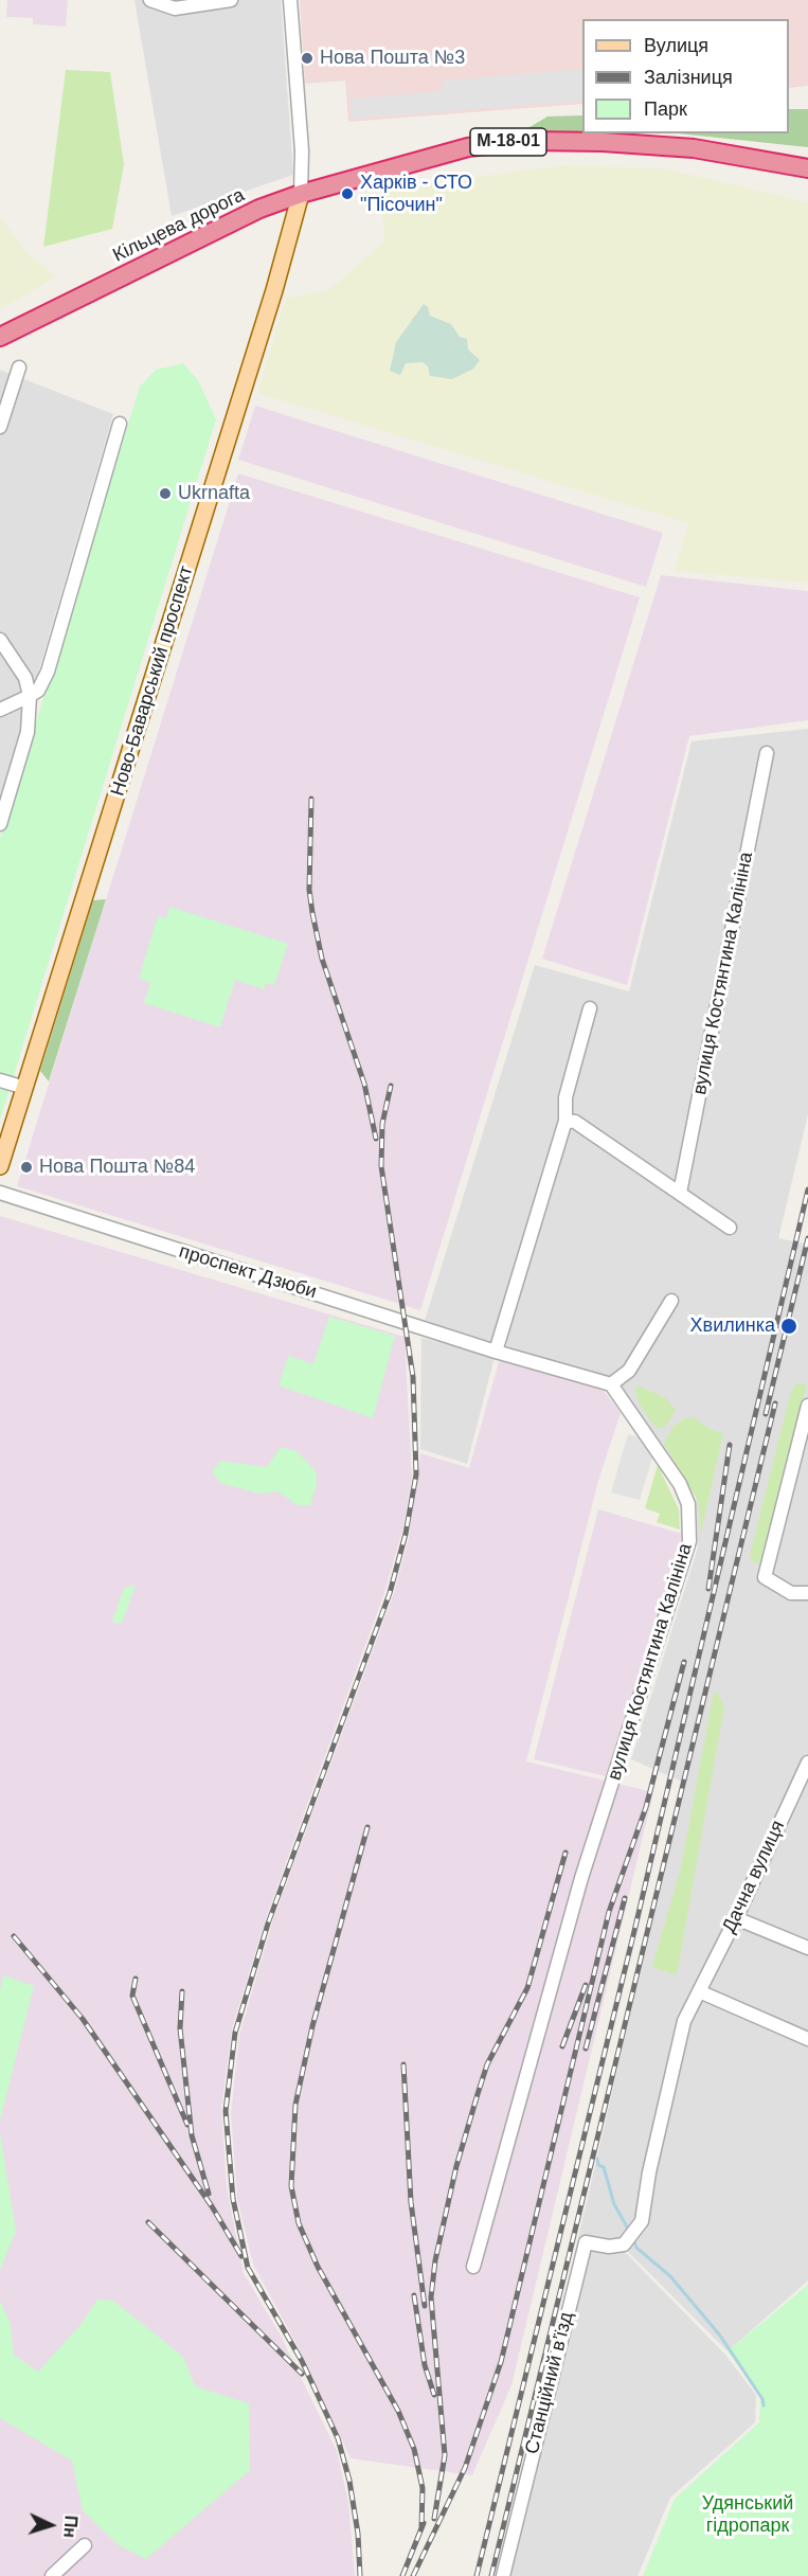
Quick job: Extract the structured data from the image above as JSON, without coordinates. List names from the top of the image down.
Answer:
{
  "streets": {
    "highway": ["М-18-01", "Кільцева дорога"],
    "main road": ["Ново-Баварський проспект"],
    "street": [
      "вулиця Костянтина Калініна",
      "проспект Дзюби",
      "Дачна вулиця",
      "Станційний в’їзд"
    ]
  },
  "crossings": [
    ["Кільцева дорога", "Ново-Баварський проспект"],
    ["Дачна вулиця", "Станційний в’їзд"]
  ],
  "parks": ["Удянський гідропарк"],
  "places": [
    "Нова Пошта №3",
    "Харків - СТО \"Пісочин\"",
    "Ukrnafta",
    "Нова Пошта №84",
    "Хвилинка"
  ],
  "legend": ["Вулиця", "Залізниця", "Парк"],
  "north": "right"
}
